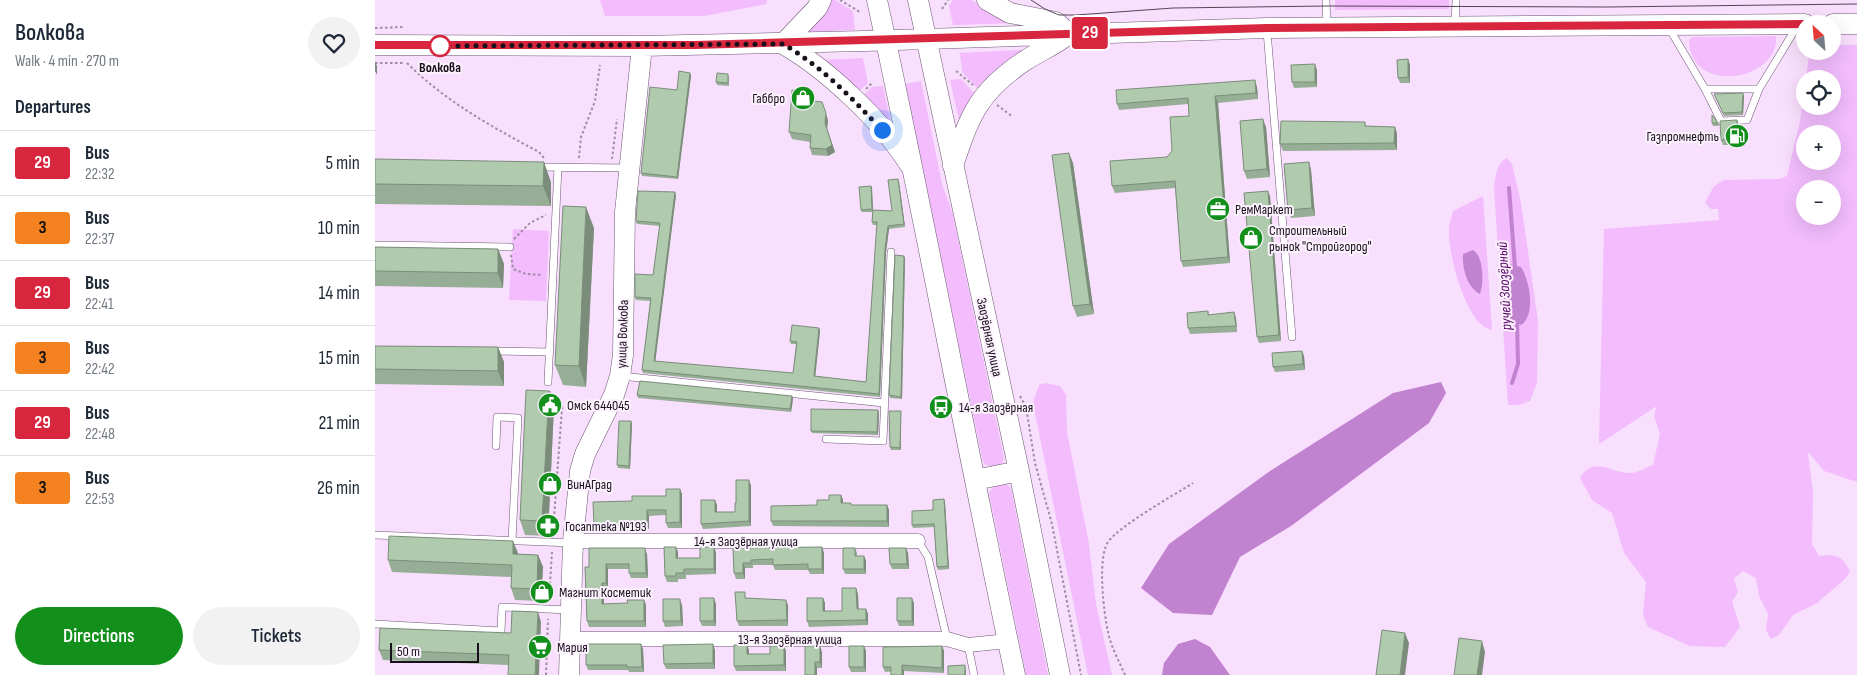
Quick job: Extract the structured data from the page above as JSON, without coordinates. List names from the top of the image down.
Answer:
{
  "streets": {
    "main road": ["улица Волкова", "Заозёрная улица"],
    "street": ["14-я Заозёрная улица", "13-я Заозёрная улица"]
  },
  "crossings": [
    ["улица Волкова", "14-я Заозёрная улица"],
    ["улица Волкова", "13-я Заозёрная улица"]
  ],
  "water": ["ручей Заозёрный"],
  "places": {
    "other": ["Волкова"],
    "shop": [
      "Габбро",
      "Строительный рынок \"Стройгород\"",
      "ВинАГрад",
      "Магнит Косметик"
    ],
    "fuel station": ["Газпромнефть"],
    "office": ["РемМаркет"],
    "public building": ["Омск 644045"],
    "bus stop": ["14-я Заозёрная"],
    "pharmacy": ["Госаптека №193"],
    "supermarket": ["Мария"]
  },
  "lines": ["bus line 29"],
  "scale_bar": "50 m",
  "north": "top left",
  "page": {
    "heading": [
      ["Волкова", "Walk · 4 min · 270 m"],
      "Departures"
    ],
    "on_map": "29",
    "map_buttons": ["+", "−"],
    "list": [
      {
        "mark": "29",
        "name": "Bus",
        "note": "22:32",
        "value": "5 min"
      },
      {
        "mark": "3",
        "name": "Bus",
        "note": "22:37",
        "value": "10 min"
      },
      {
        "mark": "29",
        "name": "Bus",
        "note": "22:41",
        "value": "14 min"
      },
      {
        "mark": "3",
        "name": "Bus",
        "note": "22:42",
        "value": "15 min"
      },
      {
        "mark": "29",
        "name": "Bus",
        "note": "22:48",
        "value": "21 min"
      },
      {
        "mark": "3",
        "name": "Bus",
        "note": "22:53",
        "value": "26 min"
      }
    ],
    "buttons": ["Directions", "Tickets"],
    "scale": "50 m"
  }
}
